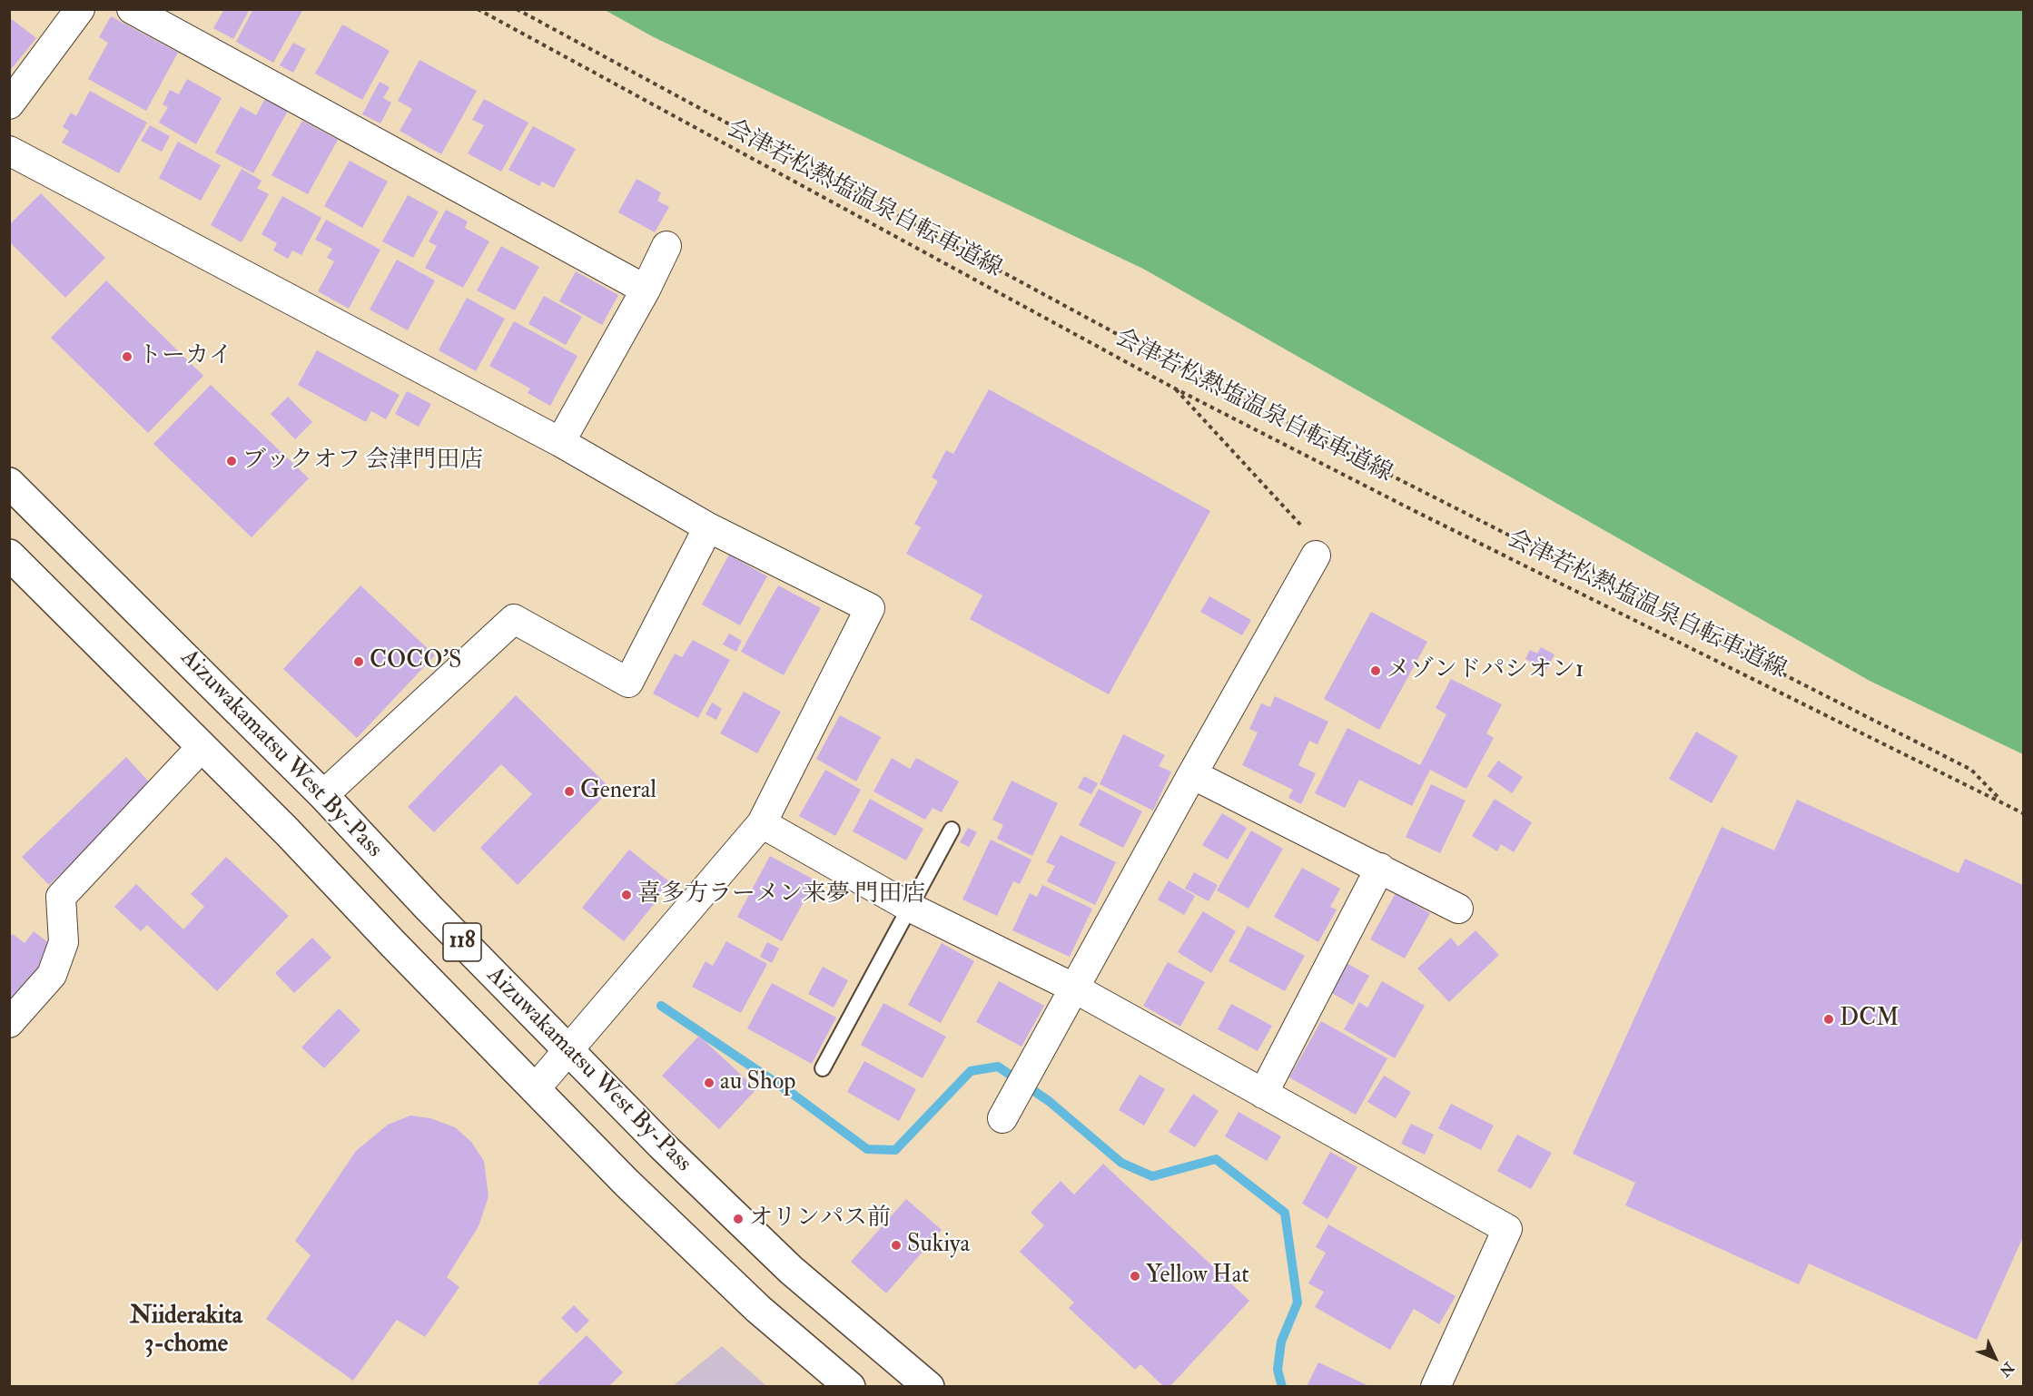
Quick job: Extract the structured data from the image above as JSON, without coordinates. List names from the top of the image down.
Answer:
{
  "streets": {
    "highway": ["Aizuwakamatsu West By-Pass", "118"],
    "path": ["会津若松熱塩温泉自転車道線"]
  },
  "districts": ["Niiderakita 3-chome"],
  "places": [
    "トーカイ",
    "ブックオフ 会津門田店",
    "COCO’S",
    "メゾンドパシオン1",
    "General",
    "喜多方ラーメン来夢 門田店",
    "DCM",
    "au Shop",
    "オリンパス前",
    "Sukiya",
    "Yellow Hat"
  ],
  "north": "bottom right"
}
